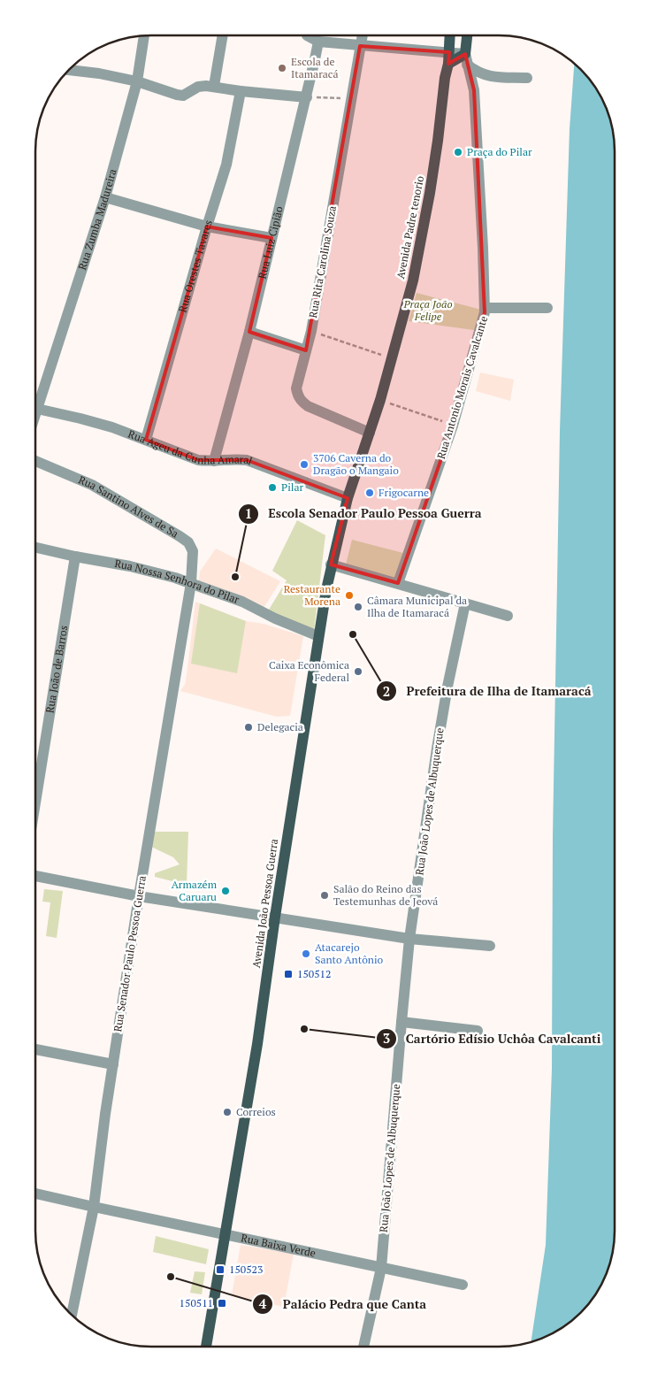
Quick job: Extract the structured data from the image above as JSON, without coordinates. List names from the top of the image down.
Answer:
{
  "streets": {
    "main road": ["Avenida Padre tenorio", "Avenida João Pessoa Guerra"],
    "street": [
      "Rua Zumba Madureira",
      "Rua Luiz Cipião",
      "Rua Rita Carolina Souza",
      "Rua Orestes Tavares",
      "Rua Antonio Morais Cavalcante",
      "Rua Ageu da Cunha Amaral",
      "Rua Santino Alves de Sa",
      "Rua Nossa Senhora do Pilar",
      "Rua João de Barros",
      "Rua João Lopes de Albuquerque",
      "Rua Senador Paulo Pessoa Guerra",
      "Rua Baixa Verde"
    ]
  },
  "crossings": [
    ["Avenida Padre tenorio", "Rua Rita Carolina Souza"],
    ["Avenida Padre tenorio", "Avenida João Pessoa Guerra"],
    ["Rua Luiz Cipião", "Rua Ageu da Cunha Amaral"],
    ["Rua Orestes Tavares", "Rua Ageu da Cunha Amaral"],
    ["Rua Ageu da Cunha Amaral", "Avenida João Pessoa Guerra"],
    ["Rua Santino Alves de Sa", "Rua Nossa Senhora do Pilar"],
    ["Rua Santino Alves de Sa", "Rua Senador Paulo Pessoa Guerra"],
    ["Rua Nossa Senhora do Pilar", "Rua João de Barros"],
    ["Rua Nossa Senhora do Pilar", "Avenida João Pessoa Guerra"],
    ["Rua Nossa Senhora do Pilar", "Rua Senador Paulo Pessoa Guerra"],
    ["Rua João Lopes de Albuquerque", "Rua Baixa Verde"],
    ["Avenida João Pessoa Guerra", "Rua Baixa Verde"],
    ["Rua Senador Paulo Pessoa Guerra", "Rua Baixa Verde"]
  ],
  "parks": ["Praça João Felipe"],
  "places": {
    "other": [
      "Escola de Itamaracá",
      "Praça do Pilar",
      "3706 Caverna do Dragão o Mangaio",
      "Pilar",
      "Frigocarne",
      "Escola Senador Paulo Pessoa Guerra",
      "Restaurante Morena",
      "Câmara Municipal da Ilha de Itamaracá",
      "Prefeitura de Ilha de Itamaracá",
      "Caixa Econômica Federal",
      "Delegacia",
      "Armazém Caruaru",
      "Salão do Reino das Testemunhas de Jeová",
      "Atacarejo Santo Antônio",
      "Cartório Edísio Uchôa Cavalcanti",
      "Correios",
      "Palácio Pedra que Canta"
    ],
    "transit": ["150512", "150523", "150511"]
  }
}
